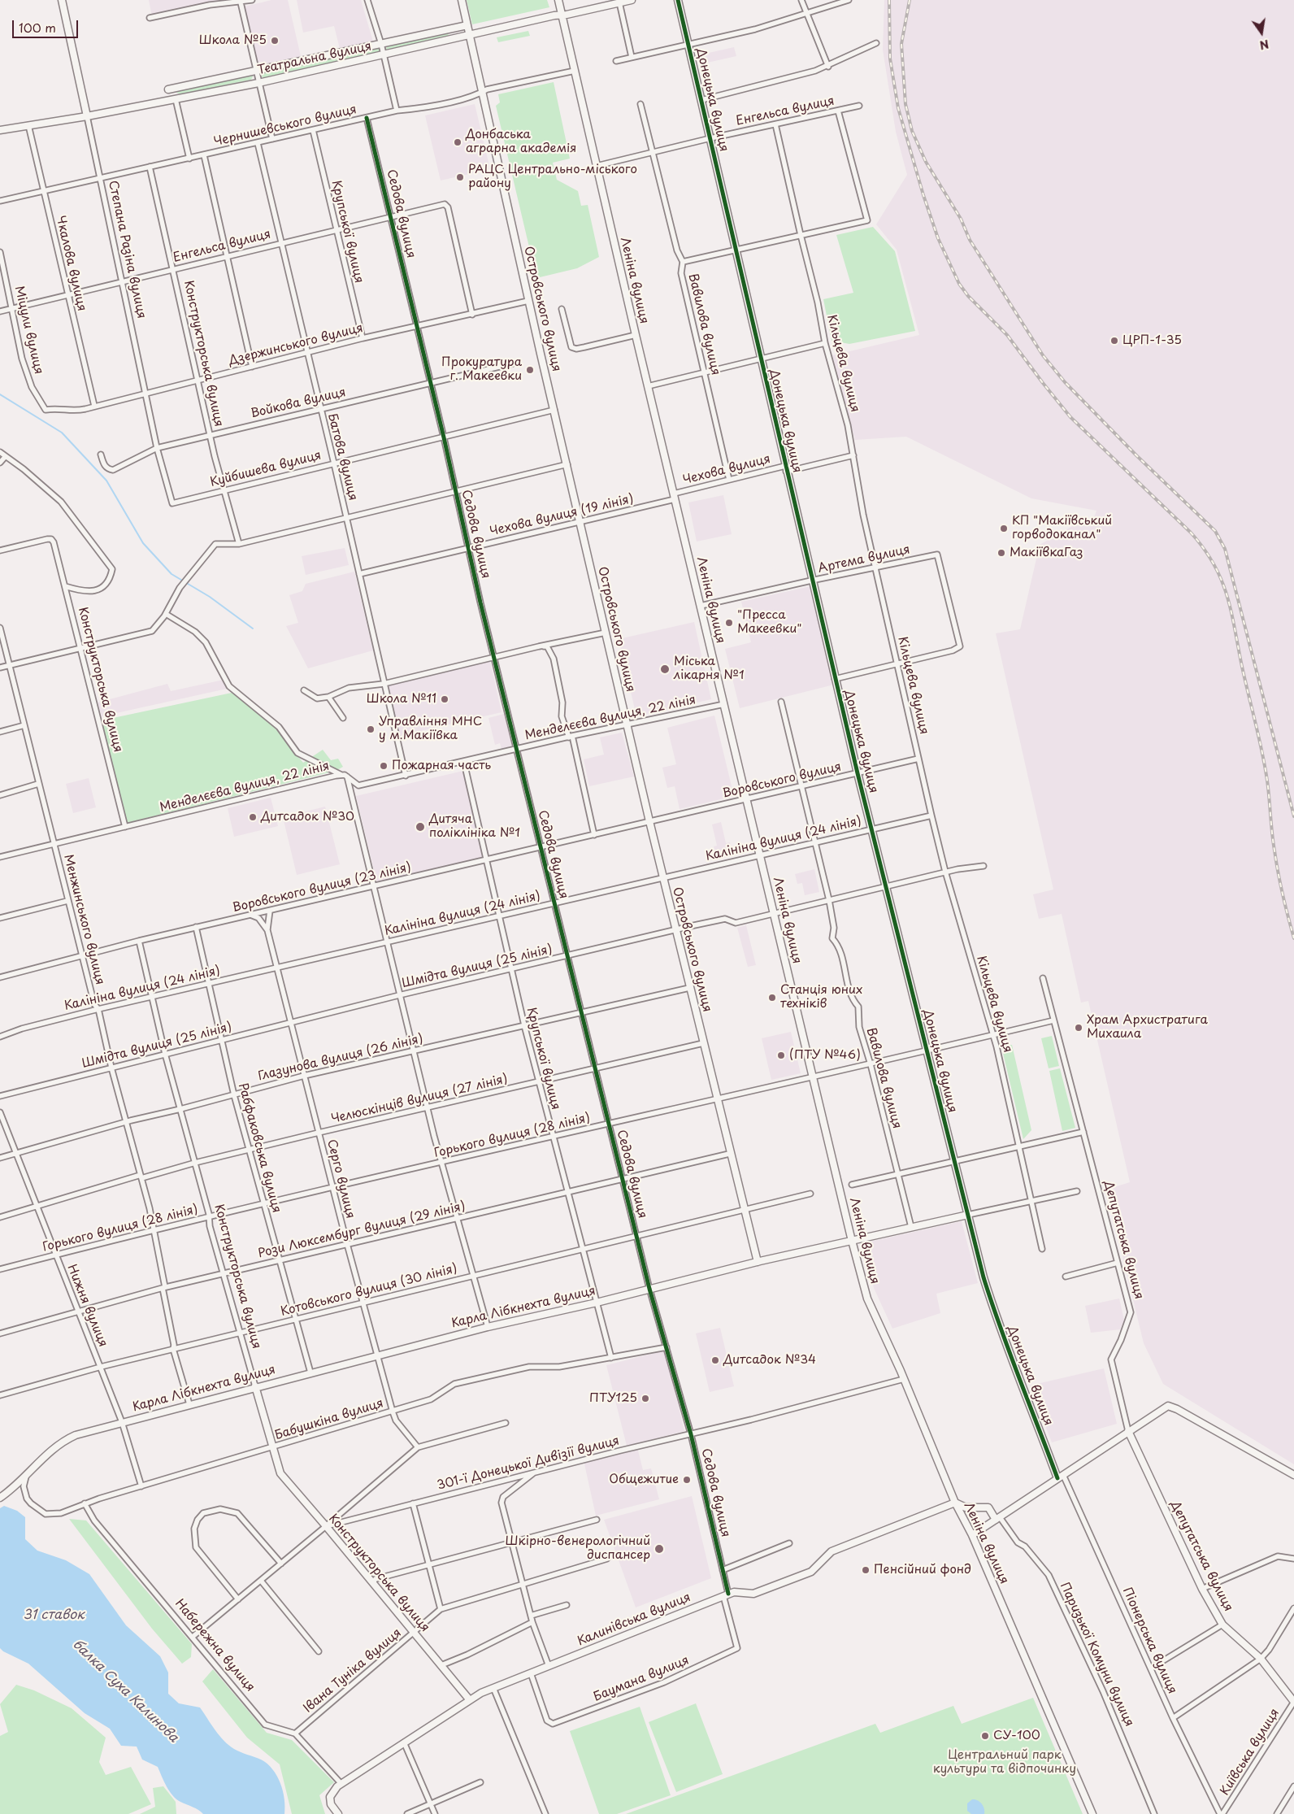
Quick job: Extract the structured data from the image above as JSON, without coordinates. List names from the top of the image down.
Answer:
{
  "streets": {
    "street": [
      "Театральна вулиця",
      "Донецька вулиця",
      "Енгельса вулиця",
      "Чернишевського вулиця",
      "Седова вулиця",
      "Крупської вулиця",
      "Степана Разіна вулиця",
      "Чкалова вулиця",
      "Леніна вулиця",
      "Островського вулиця",
      "Вавилова вулиця",
      "Міцули вулиця",
      "Дзержинського вулиця",
      "Конструкторська вулиця",
      "Кільцева вулиця",
      "Войкова вулиця",
      "Батова вулиця",
      "Куйбишева вулиця",
      "Чехова вулиця",
      "Чехова вулиця (19 лiнiя)",
      "Артема вулиця",
      "Менделєєва вулиця, 22 лінія",
      "Воровського вулиця",
      "Калініна вулиця (24 лiнiя)",
      "Воровського вулиця (23 лiнiя)",
      "Менжинського вулиця",
      "Шмідта вулиця (25 лiнiя)",
      "Глазунова вулиця (26 лiнiя)",
      "Челюскінців вулиця (27 лiнiя)",
      "Горького вулиця (28 лiнiя)",
      "Рабфаковська вулиця",
      "Серго вулиця",
      "Рози Люксембург вулиця (29 лiнiя)",
      "Депутатська вулиця",
      "Котовського вулиця (30 лiнiя)",
      "Нижня вулиця",
      "Карла Лібкнехта вулиця",
      "Бабушкіна вулиця",
      "301-ї Донецької Дивізії вулиця",
      "Калинівська вулиця",
      "Піонерська вулиця",
      "Набережна вулиця",
      "Паризької Комуни вулиця",
      "Івана Туніка вулиця",
      "Баумана вулиця",
      "Київська вулиця"
    ]
  },
  "crossings": [
    ["Театральна вулиця", "Степана Разіна вулиця"],
    ["Театральна вулиця", "Чкалова вулиця"],
    ["Театральна вулиця", "Леніна вулиця"],
    ["Театральна вулиця", "Островського вулиця"],
    ["Донецька вулиця", "Енгельса вулиця"],
    ["Донецька вулиця", "Чехова вулиця"],
    ["Донецька вулиця", "Артема вулиця"],
    ["Донецька вулиця", "Воровського вулиця"],
    ["Донецька вулиця", "Калініна вулиця (24 лiнiя)"],
    ["Донецька вулиця", "Шмідта вулиця (25 лiнiя)"],
    ["Донецька вулиця", "Горького вулиця (28 лiнiя)"],
    ["Донецька вулиця", "Карла Лібкнехта вулиця"],
    ["Донецька вулиця", "Піонерська вулиця"],
    ["Енгельса вулиця", "Седова вулиця"],
    ["Енгельса вулиця", "Крупської вулиця"],
    ["Енгельса вулиця", "Степана Разіна вулиця"],
    ["Енгельса вулиця", "Чкалова вулиця"],
    ["Енгельса вулиця", "Леніна вулиця"],
    ["Енгельса вулиця", "Вавилова вулиця"],
    ["Енгельса вулиця", "Міцули вулиця"],
    ["Енгельса вулиця", "Дзержинського вулиця"],
    ["Енгельса вулиця", "Конструкторська вулиця"],
    ["Енгельса вулиця", "Кільцева вулиця"],
    ["Енгельса вулиця", "Батова вулиця"],
    ["Чернишевського вулиця", "Седова вулиця"],
    ["Чернишевського вулиця", "Крупської вулиця"],
    ["Чернишевського вулиця", "Степана Разіна вулиця"],
    ["Чернишевського вулиця", "Чкалова вулиця"],
    ["Чернишевського вулиця", "Леніна вулиця"],
    ["Чернишевського вулиця", "Островського вулиця"],
    ["Чернишевського вулиця", "Конструкторська вулиця"],
    ["Чернишевського вулиця", "Батова вулиця"],
    ["Седова вулиця", "Дзержинського вулиця"],
    ["Седова вулиця", "Войкова вулиця"],
    ["Седова вулиця", "Куйбишева вулиця"],
    ["Седова вулиця", "Чехова вулиця (19 лiнiя)"],
    ["Седова вулиця", "Менделєєва вулиця, 22 лінія"],
    ["Седова вулиця", "Калініна вулиця (24 лiнiя)"],
    ["Седова вулиця", "Воровського вулиця (23 лiнiя)"],
    ["Седова вулиця", "Шмідта вулиця (25 лiнiя)"],
    ["Седова вулиця", "Глазунова вулиця (26 лiнiя)"],
    ["Седова вулиця", "Челюскінців вулиця (27 лiнiя)"],
    ["Седова вулиця", "Горького вулиця (28 лiнiя)"],
    ["Седова вулиця", "Рози Люксембург вулиця (29 лiнiя)"],
    ["Седова вулиця", "Котовського вулиця (30 лiнiя)"],
    ["Седова вулиця", "Карла Лібкнехта вулиця"],
    ["Седова вулиця", "Бабушкіна вулиця"],
    ["Седова вулиця", "301-ї Донецької Дивізії вулиця"],
    ["Седова вулиця", "Калинівська вулиця"],
    ["Седова вулиця", "Баумана вулиця"],
    ["Крупської вулиця", "Дзержинського вулиця"],
    ["Крупської вулиця", "Менделєєва вулиця, 22 лінія"],
    ["Крупської вулиця", "Калініна вулиця (24 лiнiя)"],
    ["Крупської вулиця", "Воровського вулиця (23 лiнiя)"],
    ["Крупської вулиця", "Шмідта вулиця (25 лiнiя)"],
    ["Крупської вулиця", "Глазунова вулиця (26 лiнiя)"],
    ["Крупської вулиця", "Челюскінців вулиця (27 лiнiя)"],
    ["Крупської вулиця", "Горького вулиця (28 лiнiя)"],
    ["Крупської вулиця", "Рози Люксембург вулиця (29 лiнiя)"],
    ["Крупської вулиця", "Котовського вулиця (30 лiнiя)"],
    ["Крупської вулиця", "Карла Лібкнехта вулиця"],
    ["Крупської вулиця", "Бабушкіна вулиця"],
    ["Степана Разіна вулиця", "Дзержинського вулиця"],
    ["Степана Разіна вулиця", "Войкова вулиця"],
    ["Степана Разіна вулиця", "Куйбишева вулиця"],
    ["Чкалова вулиця", "Дзержинського вулиця"],
    ["Леніна вулиця", "Чехова вулиця"],
    ["Леніна вулиця", "Чехова вулиця (19 лiнiя)"],
    ["Леніна вулиця", "Артема вулиця"],
    ["Леніна вулиця", "Менделєєва вулиця, 22 лінія"],
    ["Леніна вулиця", "Воровського вулиця"],
    ["Леніна вулиця", "Калініна вулиця (24 лiнiя)"],
    ["Леніна вулиця", "Шмідта вулиця (25 лiнiя)"],
    ["Леніна вулиця", "Горького вулиця (28 лiнiя)"],
    ["Леніна вулиця", "Карла Лібкнехта вулиця"],
    ["Леніна вулиця", "301-ї Донецької Дивізії вулиця"],
    ["Леніна вулиця", "Калинівська вулиця"],
    ["Островського вулиця", "Дзержинського вулиця"],
    ["Островського вулиця", "Куйбишева вулиця"],
    ["Островського вулиця", "Чехова вулиця (19 лiнiя)"],
    ["Островського вулиця", "Менделєєва вулиця, 22 лінія"],
    ["Островського вулиця", "Воровського вулиця"],
    ["Островського вулиця", "Калініна вулиця (24 лiнiя)"],
    ["Островського вулиця", "Воровського вулиця (23 лiнiя)"],
    ["Островського вулиця", "Шмідта вулиця (25 лiнiя)"],
    ["Островського вулиця", "Глазунова вулиця (26 лiнiя)"],
    ["Островського вулиця", "Челюскінців вулиця (27 лiнiя)"],
    ["Островського вулиця", "Горького вулиця (28 лiнiя)"],
    ["Островського вулиця", "Рози Люксембург вулиця (29 лiнiя)"],
    ["Островського вулиця", "Котовського вулиця (30 лiнiя)"],
    ["Островського вулиця", "Карла Лібкнехта вулиця"],
    ["Вавилова вулиця", "Чехова вулиця"],
    ["Вавилова вулиця", "Воровського вулиця"],
    ["Вавилова вулиця", "Калініна вулиця (24 лiнiя)"],
    ["Вавилова вулиця", "Шмідта вулиця (25 лiнiя)"],
    ["Вавилова вулиця", "Горького вулиця (28 лiнiя)"],
    ["Вавилова вулиця", "Карла Лібкнехта вулиця"],
    ["Міцули вулиця", "Дзержинського вулиця"],
    ["Дзержинського вулиця", "Конструкторська вулиця"],
    ["Дзержинського вулиця", "Батова вулиця"],
    ["Конструкторська вулиця", "Войкова вулиця"],
    ["Конструкторська вулиця", "Куйбишева вулиця"],
    ["Конструкторська вулиця", "Менделєєва вулиця, 22 лінія"],
    ["Конструкторська вулиця", "Калініна вулиця (24 лiнiя)"],
    ["Конструкторська вулиця", "Воровського вулиця (23 лiнiя)"],
    ["Конструкторська вулиця", "Шмідта вулиця (25 лiнiя)"],
    ["Конструкторська вулиця", "Глазунова вулиця (26 лiнiя)"],
    ["Конструкторська вулиця", "Челюскінців вулиця (27 лiнiя)"],
    ["Конструкторська вулиця", "Горького вулиця (28 лiнiя)"],
    ["Конструкторська вулиця", "Рози Люксембург вулиця (29 лiнiя)"],
    ["Конструкторська вулиця", "Котовського вулиця (30 лiнiя)"],
    ["Конструкторська вулиця", "Карла Лібкнехта вулиця"],
    ["Конструкторська вулиця", "Бабушкіна вулиця"],
    ["Конструкторська вулиця", "301-ї Донецької Дивізії вулиця"],
    ["Конструкторська вулиця", "Калинівська вулиця"],
    ["Конструкторська вулиця", "Івана Туніка вулиця"],
    ["Кільцева вулиця", "Чехова вулиця"],
    ["Кільцева вулиця", "Артема вулиця"],
    ["Кільцева вулиця", "Воровського вулиця"],
    ["Кільцева вулиця", "Калініна вулиця (24 лiнiя)"],
    ["Кільцева вулиця", "Шмідта вулиця (25 лiнiя)"],
    ["Кільцева вулиця", "Горького вулиця (28 лiнiя)"],
    ["Кільцева вулиця", "Карла Лібкнехта вулиця"],
    ["Войкова вулиця", "Батова вулиця"],
    ["Батова вулиця", "Куйбишева вулиця"],
    ["Батова вулиця", "Чехова вулиця (19 лiнiя)"],
    ["Батова вулиця", "Менделєєва вулиця, 22 лінія"],
    ["Чехова вулиця", "Чехова вулиця (19 лiнiя)"],
    ["Менделєєва вулиця, 22 лінія", "Менжинського вулиця"],
    ["Воровського вулиця", "Воровського вулиця (23 лiнiя)"],
    ["Калініна вулиця (24 лiнiя)", "Менжинського вулиця"],
    ["Калініна вулиця (24 лiнiя)", "Рабфаковська вулиця"],
    ["Калініна вулиця (24 лiнiя)", "Серго вулиця"],
    ["Воровського вулиця (23 лiнiя)", "Менжинського вулиця"],
    ["Воровського вулиця (23 лiнiя)", "Рабфаковська вулиця"],
    ["Воровського вулиця (23 лiнiя)", "Серго вулиця"],
    ["Менжинського вулиця", "Шмідта вулиця (25 лiнiя)"],
    ["Менжинського вулиця", "Глазунова вулиця (26 лiнiя)"],
    ["Менжинського вулиця", "Челюскінців вулиця (27 лiнiя)"],
    ["Менжинського вулиця", "Горького вулиця (28 лiнiя)"],
    ["Менжинського вулиця", "Рози Люксембург вулиця (29 лiнiя)"],
    ["Менжинського вулиця", "Котовського вулиця (30 лiнiя)"],
    ["Менжинського вулиця", "Карла Лібкнехта вулиця"],
    ["Шмідта вулиця (25 лiнiя)", "Рабфаковська вулиця"],
    ["Шмідта вулиця (25 лiнiя)", "Серго вулиця"],
    ["Глазунова вулиця (26 лiнiя)", "Рабфаковська вулиця"],
    ["Глазунова вулиця (26 лiнiя)", "Серго вулиця"],
    ["Глазунова вулиця (26 лiнiя)", "Нижня вулиця"],
    ["Челюскінців вулиця (27 лiнiя)", "Рабфаковська вулиця"],
    ["Челюскінців вулиця (27 лiнiя)", "Серго вулиця"],
    ["Челюскінців вулиця (27 лiнiя)", "Нижня вулиця"],
    ["Горького вулиця (28 лiнiя)", "Рабфаковська вулиця"],
    ["Горького вулиця (28 лiнiя)", "Серго вулиця"],
    ["Горького вулиця (28 лiнiя)", "Депутатська вулиця"],
    ["Горького вулиця (28 лiнiя)", "Нижня вулиця"],
    ["Рабфаковська вулиця", "Рози Люксембург вулиця (29 лiнiя)"],
    ["Рабфаковська вулиця", "Котовського вулиця (30 лiнiя)"],
    ["Рабфаковська вулиця", "Карла Лібкнехта вулиця"],
    ["Серго вулиця", "Рози Люксембург вулиця (29 лiнiя)"],
    ["Серго вулиця", "Котовського вулиця (30 лiнiя)"],
    ["Серго вулиця", "Карла Лібкнехта вулиця"],
    ["Серго вулиця", "Бабушкіна вулиця"],
    ["Рози Люксембург вулиця (29 лiнiя)", "Нижня вулиця"],
    ["Депутатська вулиця", "Київська вулиця"],
    ["Котовського вулиця (30 лiнiя)", "Нижня вулиця"],
    ["Нижня вулиця", "Карла Лібкнехта вулиця"],
    ["Нижня вулиця", "Бабушкіна вулиця"],
    ["Карла Лібкнехта вулиця", "Бабушкіна вулиця"],
    ["Бабушкіна вулиця", "Набережна вулиця"],
    ["301-ї Донецької Дивізії вулиця", "Набережна вулиця"],
    ["Калинівська вулиця", "Баумана вулиця"],
    ["Піонерська вулиця", "Київська вулиця"],
    ["Набережна вулиця", "Івана Туніка вулиця"]
  ],
  "water": ["31 ставок", "балка Суха Калинова"],
  "parks": ["Центральний парк культури та відпочинку"],
  "places": [
    "Школа №5",
    "Донбаська аграрна академія",
    "РАЦС Центрально-міського району",
    "ЦРП-1-35",
    "Прокуратура г. Макеевки",
    "КП \"Макіївський горводоканал\"",
    "МакіївкаГаз",
    "\"Пресса Макеевки\"",
    "Міська лікарня №1",
    "Школа №11",
    "Управління МНС у м.Макіївка",
    "Пожарная часть",
    "Дитсадок №30",
    "Дитяча поліклініка №1",
    "Станція юних техніків",
    "Храм Архистратига Михаила",
    "(ПТУ №46)",
    "Дитсадок №34",
    "ПТУ125",
    "Общежитие",
    "Шкірно-венерологічний диспансер",
    "Пенсійний фонд",
    "СУ-100"
  ],
  "scale_bar": "100 m",
  "north": "bottom"
}
